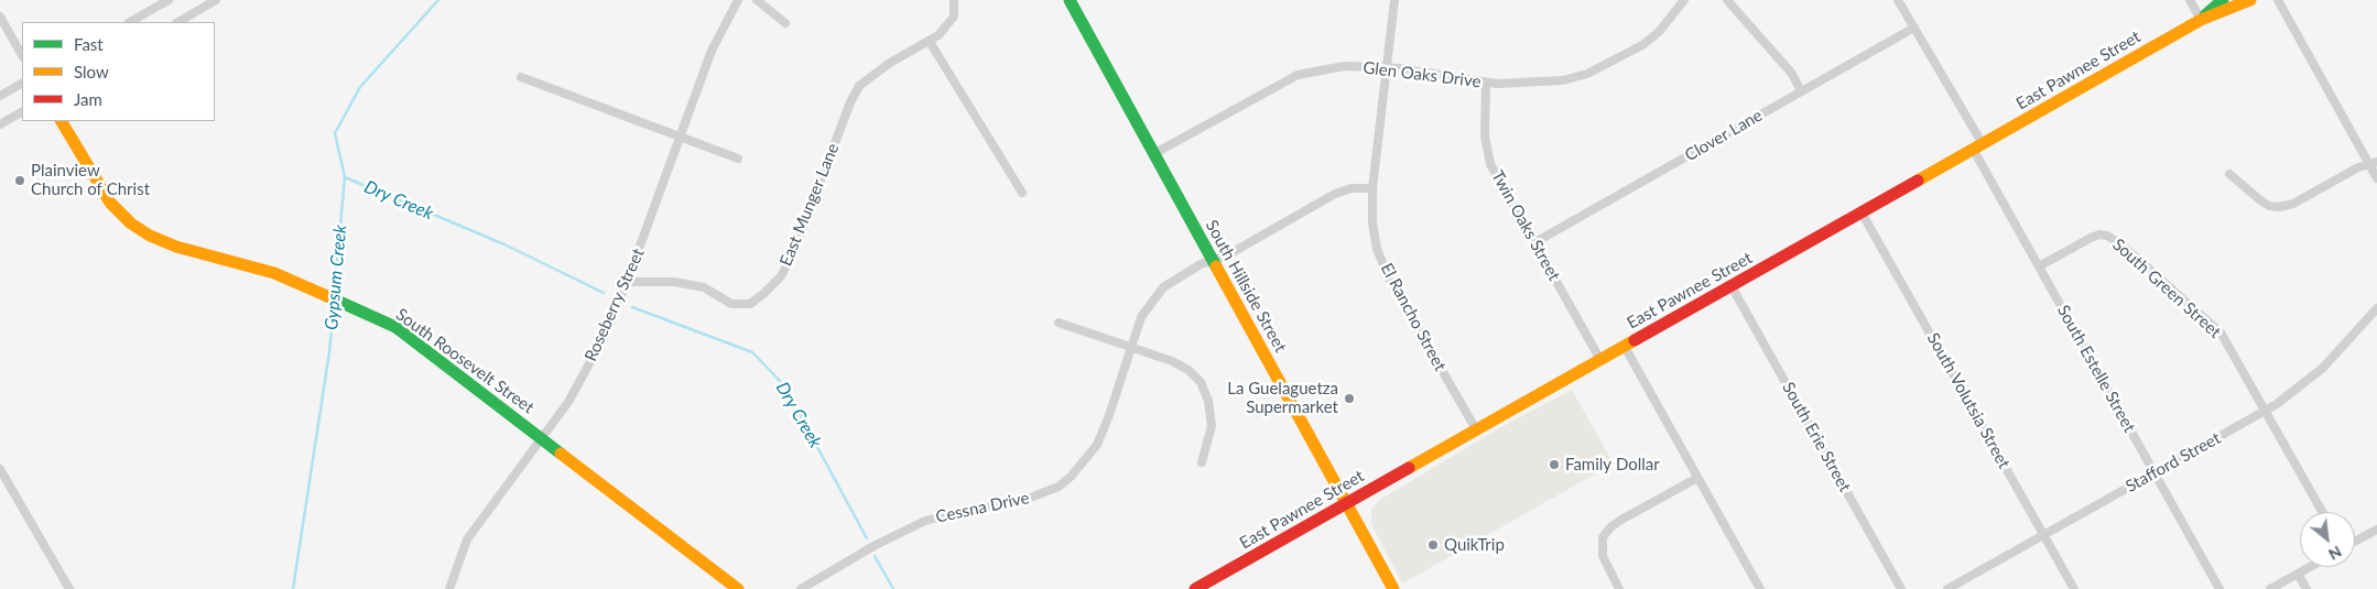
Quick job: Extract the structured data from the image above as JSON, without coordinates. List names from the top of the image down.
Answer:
{
  "streets": {
    "main road": ["East Pawnee Street", "South Hillside Street", "South Roosevelt Street"],
    "street": [
      "Glen Oaks Drive",
      "Clover Lane",
      "East Munger Lane",
      "Twin Oaks Street",
      "South Green Street",
      "Roseberry Street",
      "El Rancho Street",
      "South Estelle Street",
      "South Volutsia Street",
      "South Erie Street",
      "Stafford Street",
      "Cessna Drive"
    ]
  },
  "crossings": [
    ["East Pawnee Street", "Twin Oaks Street"],
    ["East Pawnee Street", "South Hillside Street"],
    ["East Pawnee Street", "El Rancho Street"],
    ["East Pawnee Street", "South Estelle Street"],
    ["East Pawnee Street", "South Volutsia Street"],
    ["East Pawnee Street", "South Erie Street"],
    ["Glen Oaks Drive", "Twin Oaks Street"],
    ["Glen Oaks Drive", "South Hillside Street"],
    ["Glen Oaks Drive", "El Rancho Street"],
    ["Clover Lane", "Twin Oaks Street"],
    ["Clover Lane", "South Estelle Street"],
    ["East Munger Lane", "Roseberry Street"],
    ["South Hillside Street", "Cessna Drive"],
    ["South Green Street", "South Estelle Street"],
    ["South Green Street", "Stafford Street"],
    ["Roseberry Street", "South Roosevelt Street"],
    ["El Rancho Street", "Cessna Drive"],
    ["South Estelle Street", "Stafford Street"],
    ["South Volutsia Street", "Stafford Street"]
  ],
  "water": ["Dry Creek", "Gypsum Creek"],
  "places": [
    "Plainview Church of Christ",
    "La Guelaguetza Supermarket",
    "Family Dollar",
    "QuikTrip"
  ],
  "legend": ["Fast", "Slow", "Jam"],
  "north": "bottom right"
}
